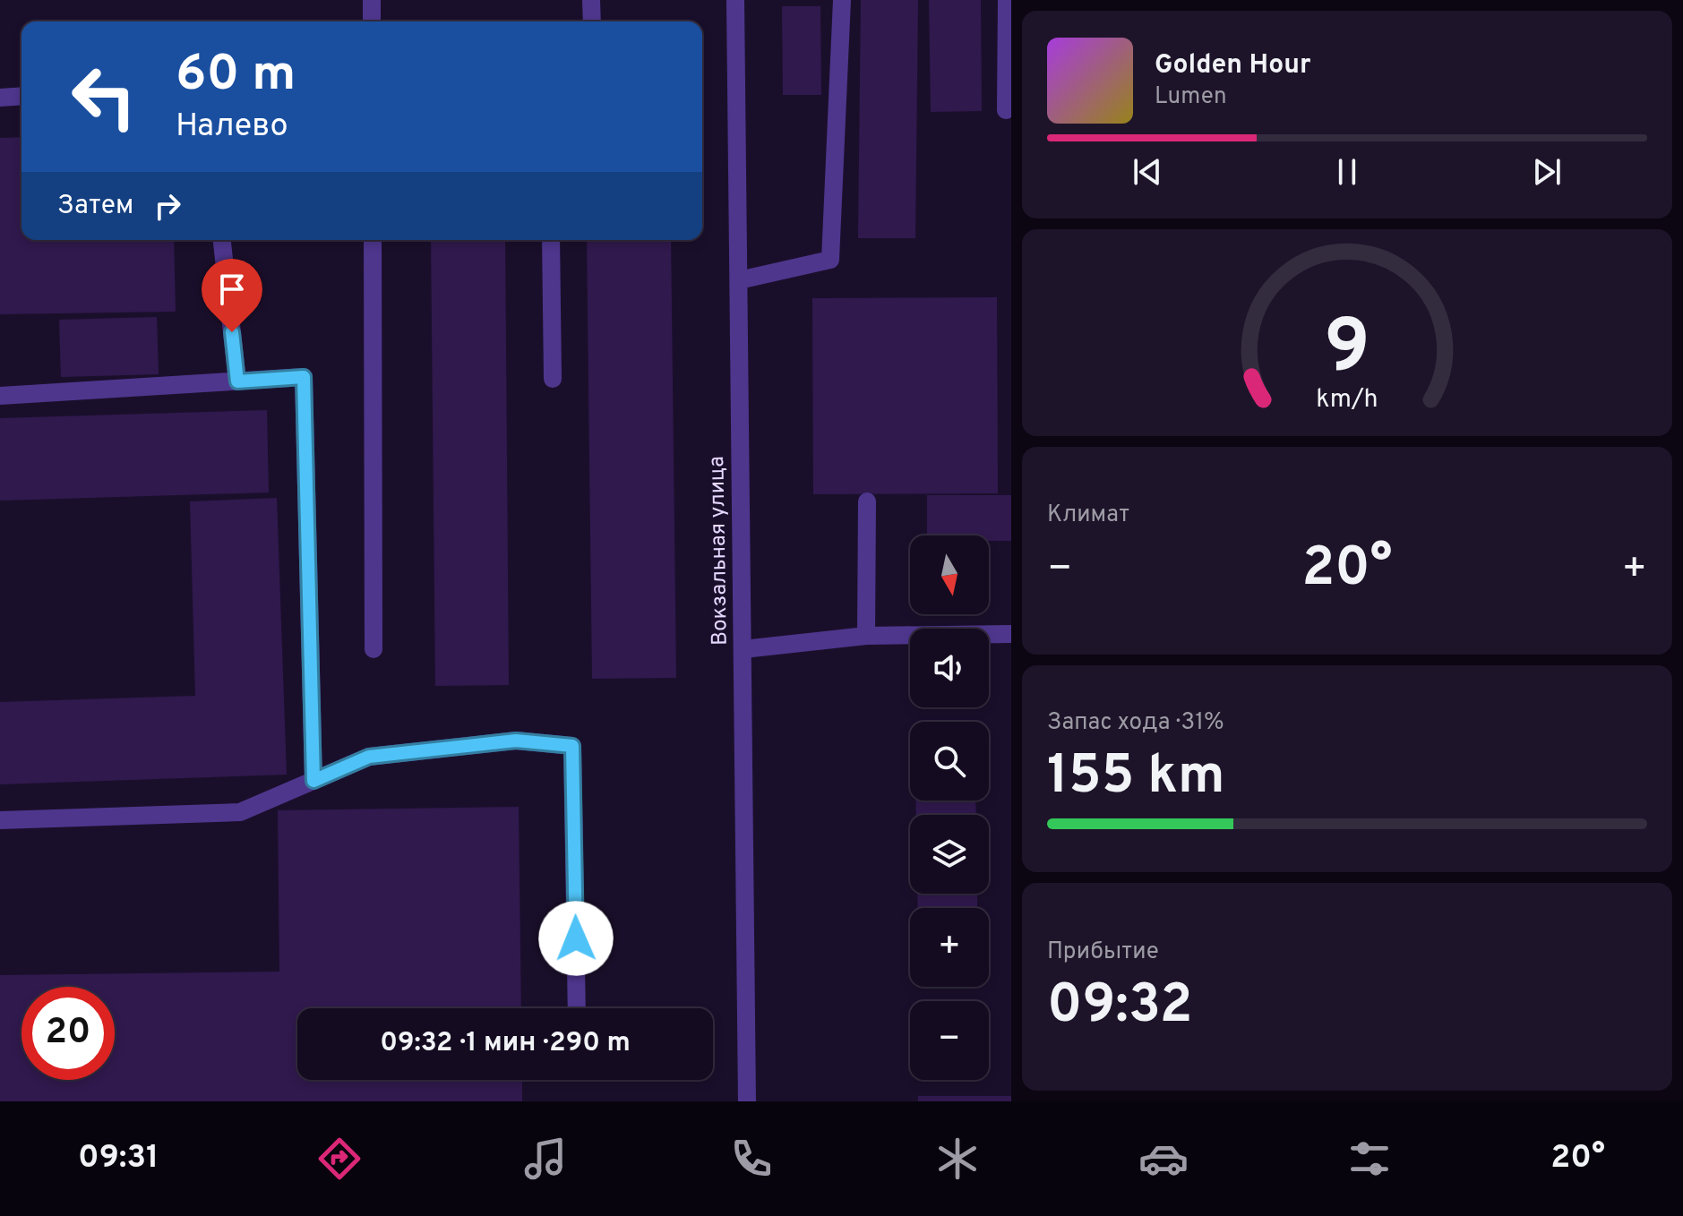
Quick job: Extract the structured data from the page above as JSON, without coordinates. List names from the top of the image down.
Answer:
{
  "streets": {
    "street": ["Вокзальная улица"]
  },
  "north": "bottom",
  "page": {
    "turn": ["60 m", "Налево"],
    "song": ["Golden Hour", "Lumen"],
    "then": "Затем",
    "tile": [
      "Климат",
      ["Запас хода · 31%", "155 km"],
      ["Прибытие", "09:32"]
    ],
    "map_buttons": ["+", "−"],
    "heat": ["−", "20°", "+"],
    "limit": "20",
    "trip": "09:32 · 1 мин · 290 m",
    "tabs": ["09:31", "20°"],
    "gauge": ["9", "km/h"]
  }
}
